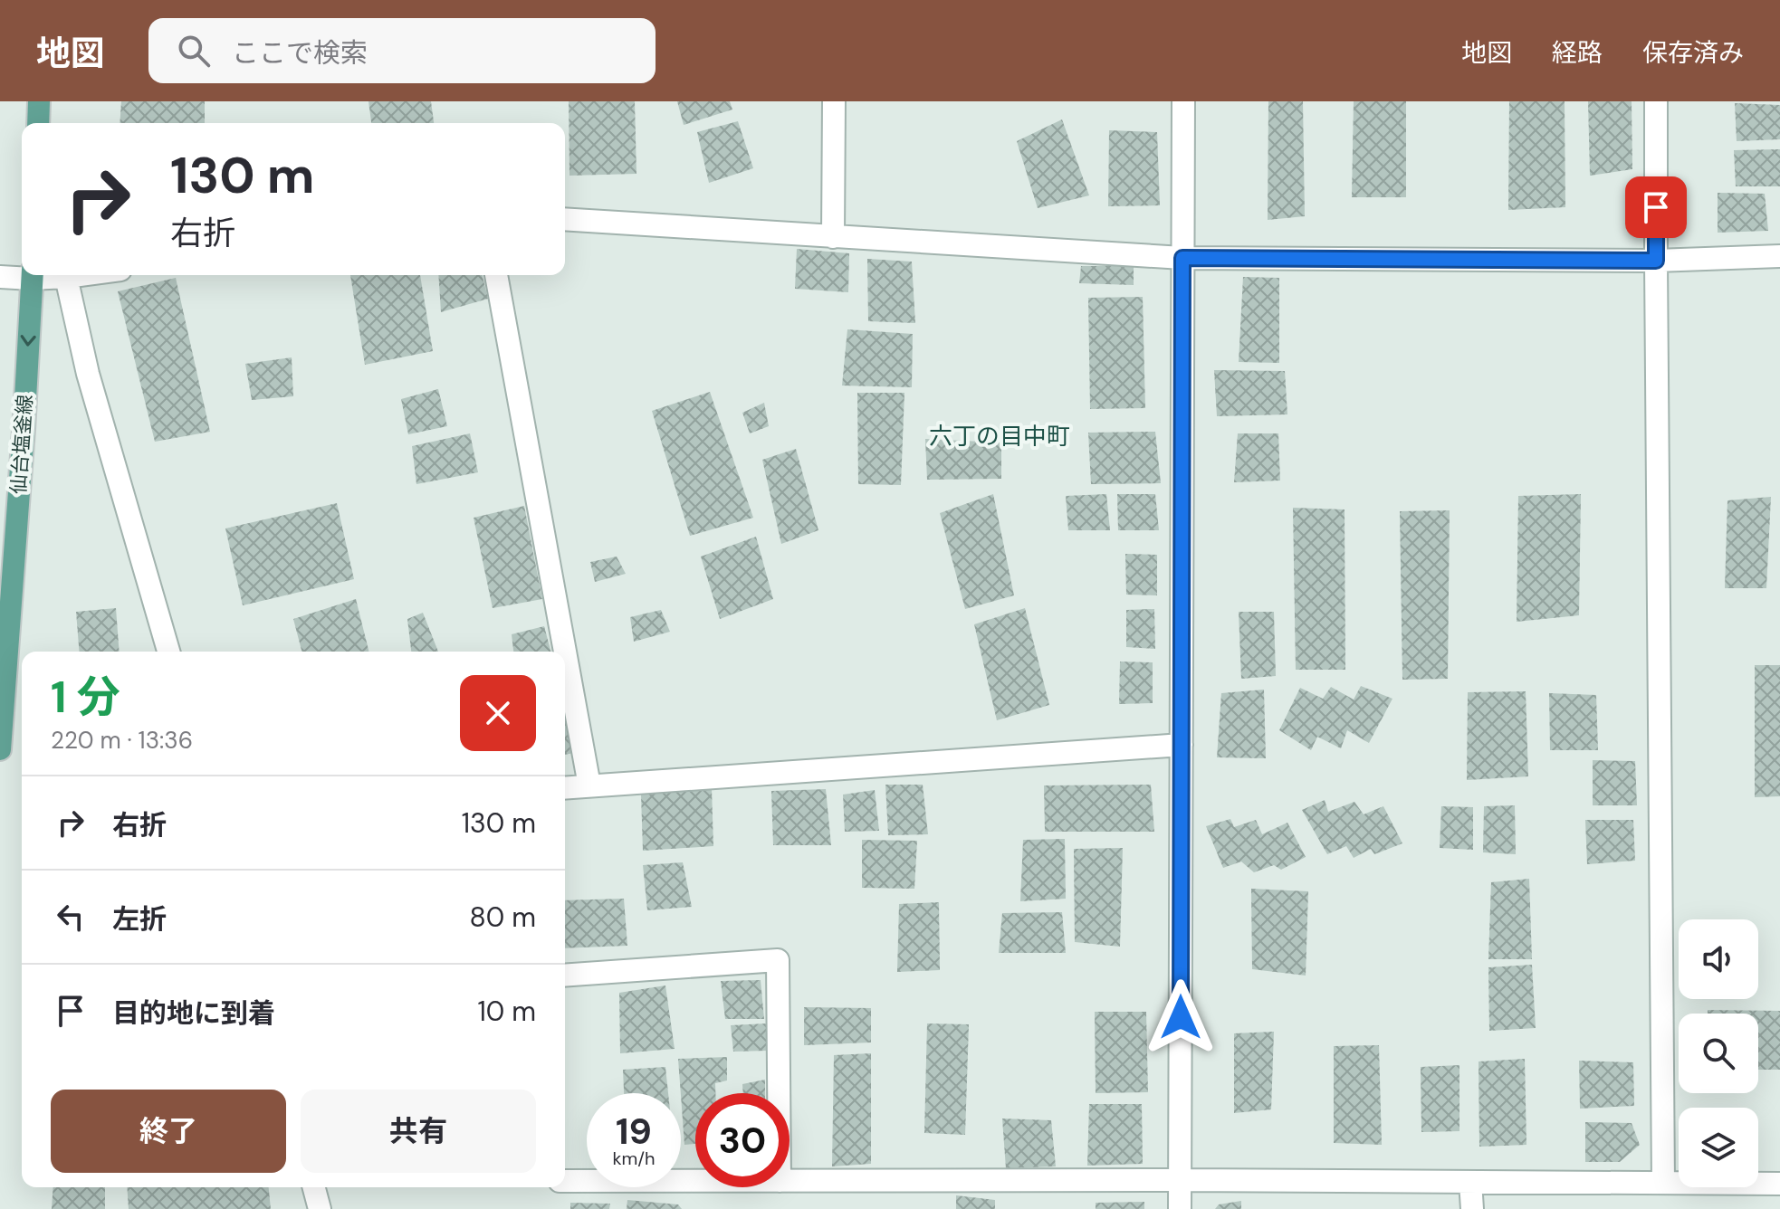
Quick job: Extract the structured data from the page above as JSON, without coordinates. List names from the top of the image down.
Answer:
{
  "streets": {
    "main road": ["仙台塩釜線"]
  },
  "one_way": ["仙台塩釜線"],
  "districts": ["六丁の目中町"],
  "page": {
    "header": "地図",
    "search": "ここで検索",
    "nav": ["地図", "経路", "保存済み"],
    "turn": ["130 m", "右折"],
    "heading": ["1 分", "220 m · 13:36"],
    "list": [
      {
        "name": "右折",
        "value": "130 m"
      },
      {
        "name": "左折",
        "value": "80 m"
      },
      {
        "name": "目的地に到着",
        "value": "10 m"
      }
    ],
    "buttons": ["終了", "共有"],
    "speed": "19 km/h",
    "limit": "30"
  }
}
